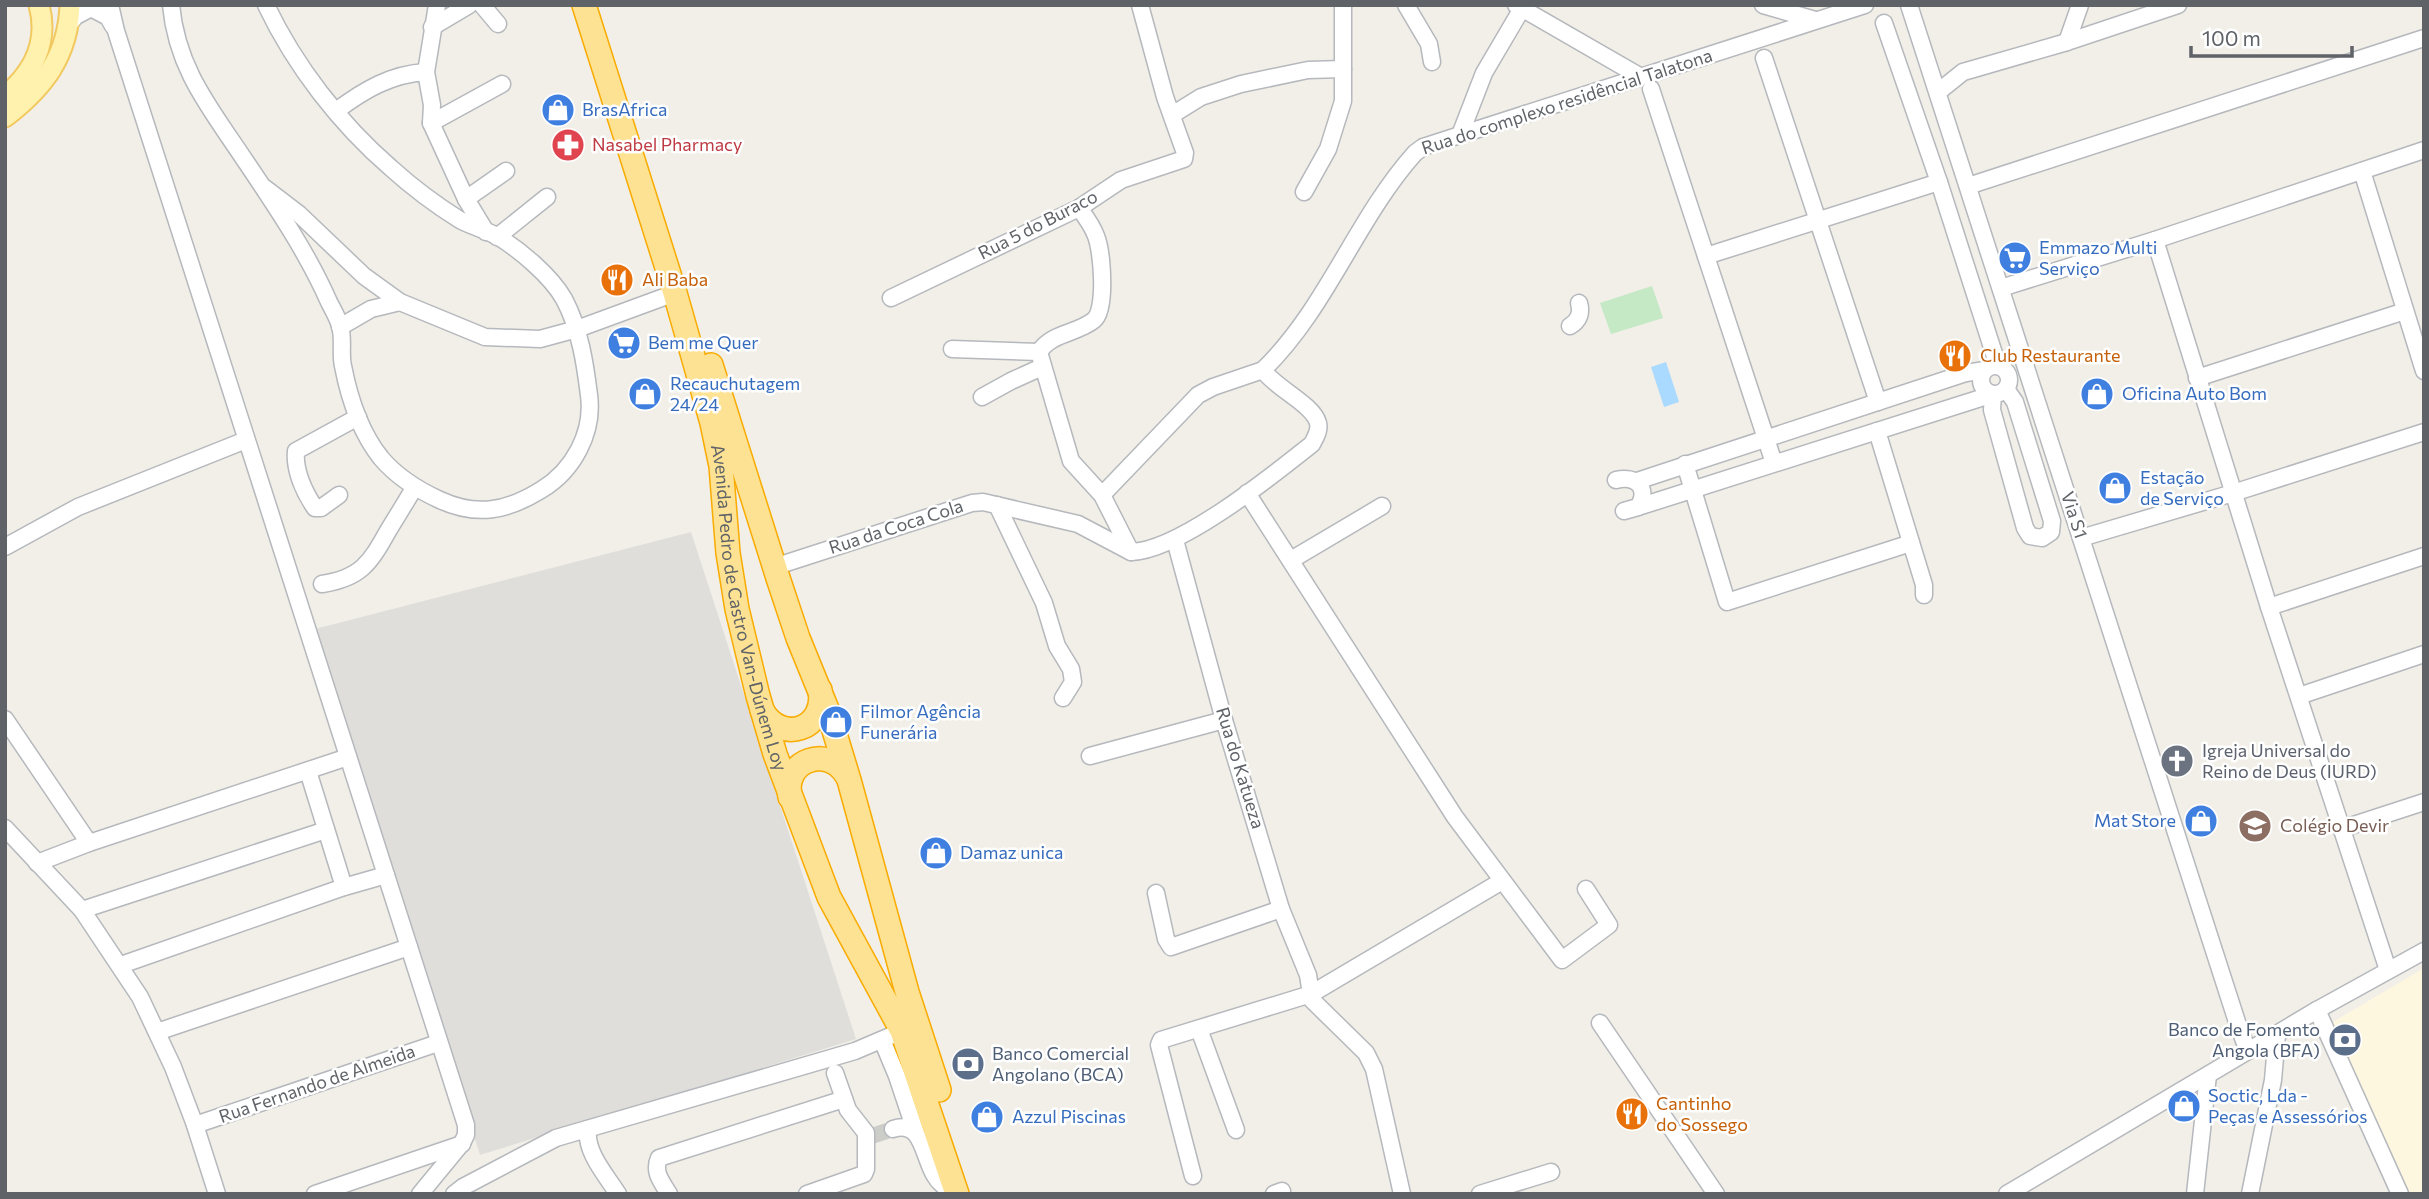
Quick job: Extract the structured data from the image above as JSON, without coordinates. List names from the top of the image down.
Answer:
{
  "streets": {
    "highway": ["Avenida Pedro de Castro Van-Dúnem Loy"],
    "street": [
      "Rua do complexo residêncial Talatona",
      "Rua 5 do Buraco",
      "Via S1",
      "Rua da Coca Cola",
      "Rua do Katueza",
      "Rua Fernando de Almeida"
    ]
  },
  "crossings": [
    ["Rua da Coca Cola", "Avenida Pedro de Castro Van-Dúnem Loy"]
  ],
  "places": {
    "shop": [
      "BrasAfrica",
      "Recauchutagem 24/24",
      "Oficina Auto Bom",
      "Estação de Serviço",
      "Filmor Agência Funerária",
      "Mat Store",
      "Damaz unica",
      "Soctic, Lda - Peças e Assessórios",
      "Azzul Piscinas"
    ],
    "pharmacy": ["Nasabel Pharmacy"],
    "supermarket": ["Emmazo Multi Serviço", "Bem me Quer"],
    "restaurant": ["Ali Baba", "Club Restaurante", "Cantinho do Sossego"],
    "church": ["Igreja Universal do Reino de Deus (IURD)"],
    "school or university": ["Colégio Devir"],
    "bank": ["Banco de Fomento Angola (BFA)", "Banco Comercial Angolano (BCA)"]
  },
  "scale_bar": "100 m"
}
